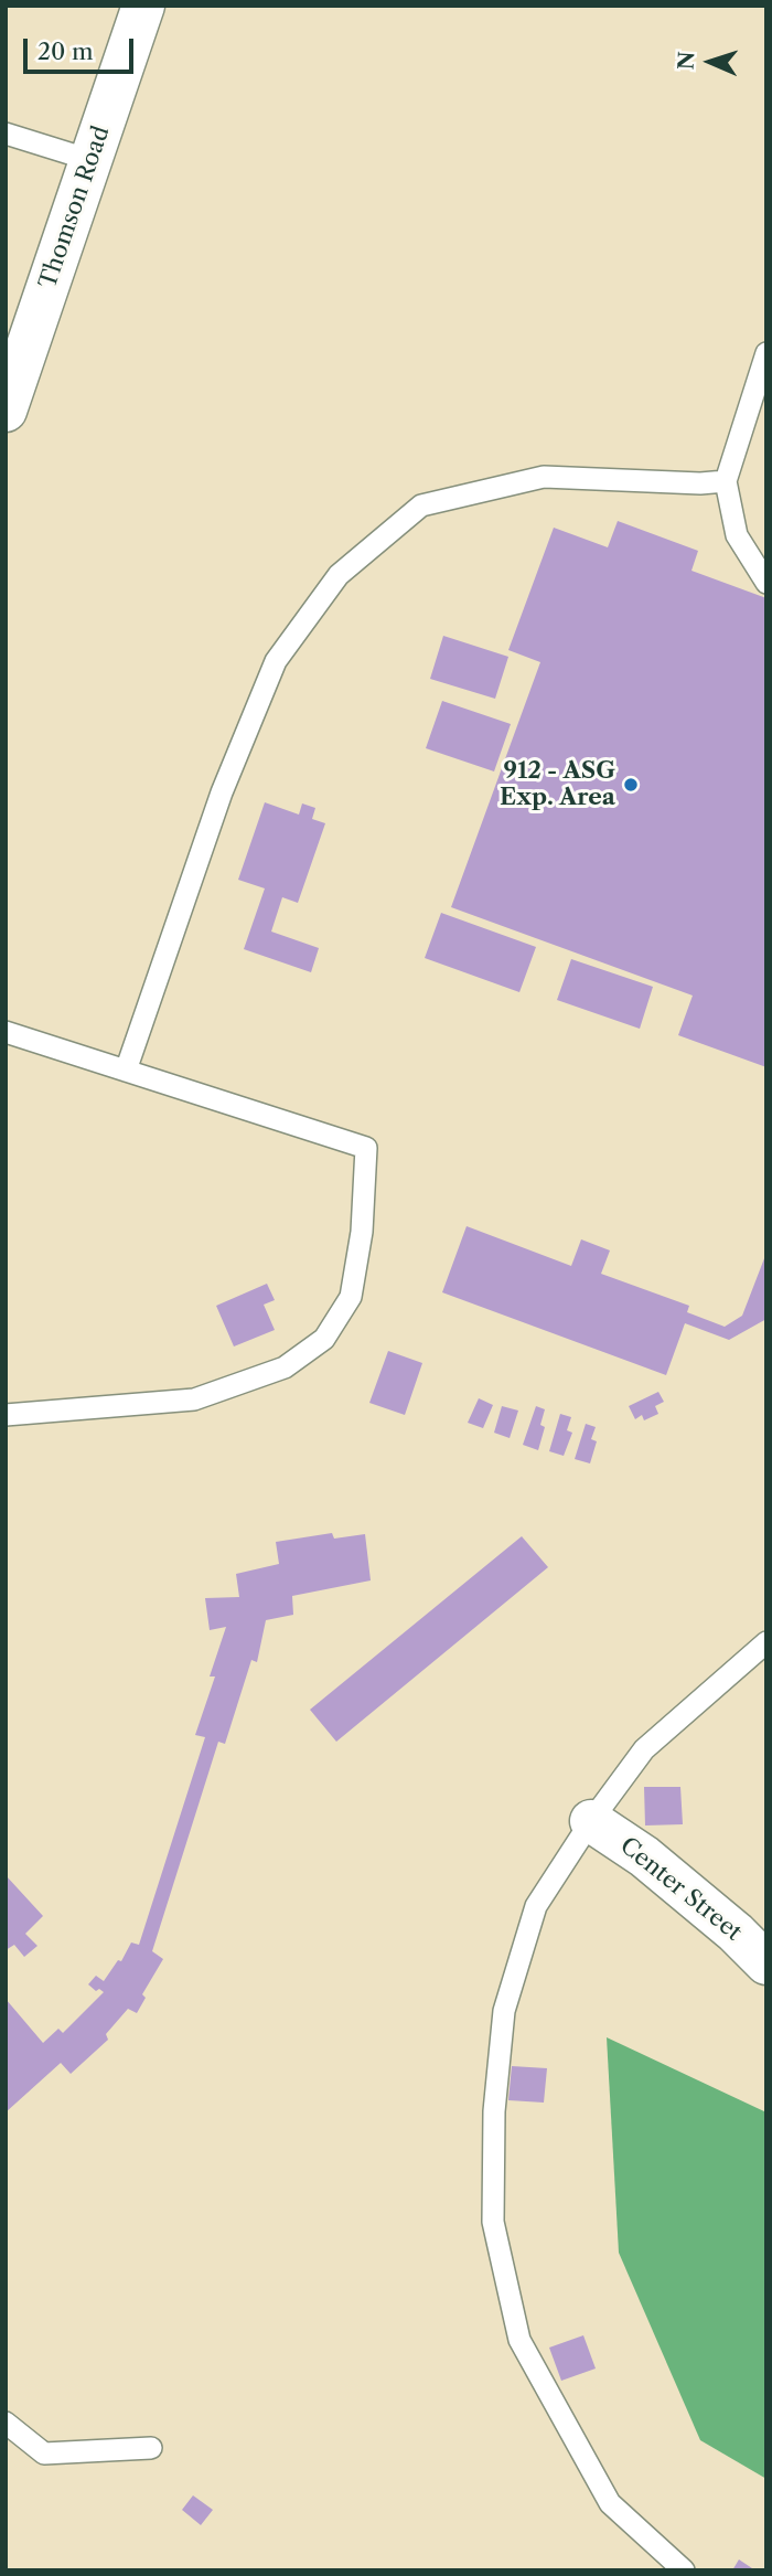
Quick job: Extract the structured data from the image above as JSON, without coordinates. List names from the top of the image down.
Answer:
{
  "streets": {
    "street": ["Thomson Road", "Center Street"]
  },
  "places": ["912 - ASG Exp. Area"],
  "scale_bar": "20 m",
  "north": "left"
}
